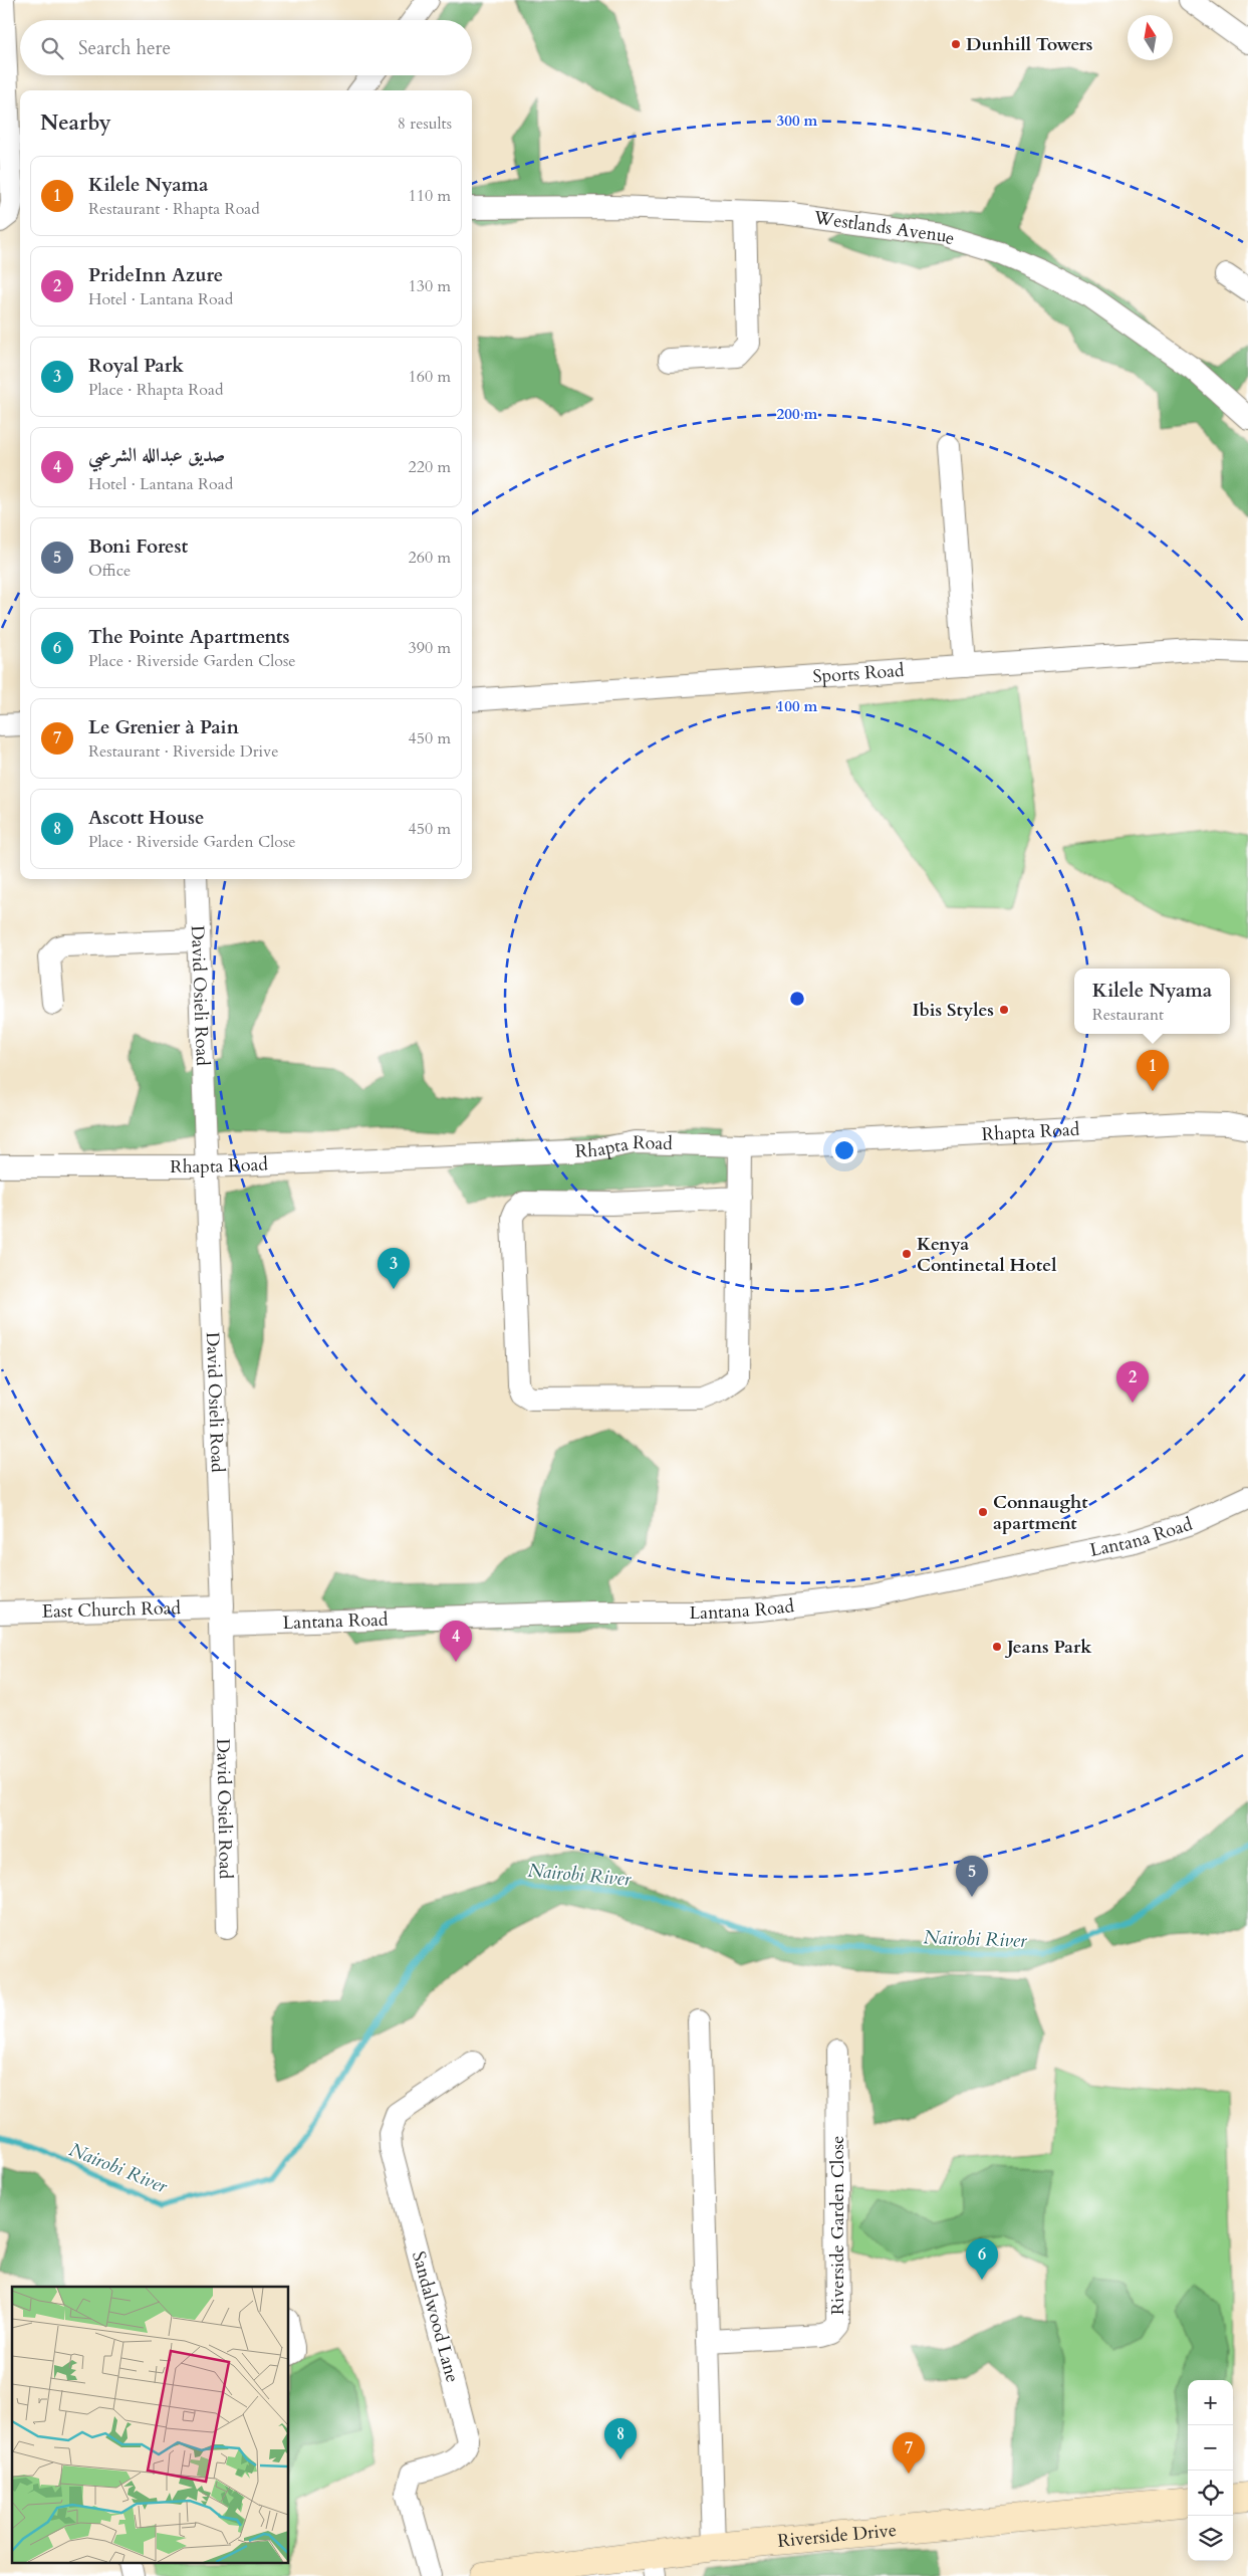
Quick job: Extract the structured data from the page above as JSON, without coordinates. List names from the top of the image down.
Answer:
{
  "streets": {
    "street": [
      "Westlands Avenue",
      "Sports Road",
      "David Osieli Road",
      "Rhapta Road",
      "Lantana Road",
      "East Church Road",
      "Riverside Garden Close",
      "Sandalwood Lane",
      "Riverside Drive"
    ]
  },
  "crossings": [
    ["David Osieli Road", "Rhapta Road"],
    ["David Osieli Road", "Lantana Road"],
    ["David Osieli Road", "East Church Road"],
    ["Lantana Road", "East Church Road"]
  ],
  "water": ["Nairobi River"],
  "places": [
    "Dunhill Towers",
    "Ibis Styles",
    "Kenya Continetal Hotel",
    "Connaught apartment",
    "Jeans Park"
  ],
  "north": "top",
  "page": {
    "search": "Search here",
    "heading": ["Nearby", "8 results"],
    "list": [
      {
        "mark": "1",
        "name": "Kilele Nyama",
        "note": "Restaurant · Rhapta Road",
        "value": "110 m"
      },
      {
        "mark": "2",
        "name": "PrideInn Azure",
        "note": "Hotel · Lantana Road",
        "value": "130 m"
      },
      {
        "mark": "3",
        "name": "Royal Park",
        "note": "Place · Rhapta Road",
        "value": "160 m"
      },
      {
        "mark": "4",
        "name": "صديق عبدالله الشرعبي",
        "note": "Hotel · Lantana Road",
        "value": "220 m"
      },
      {
        "mark": "5",
        "name": "Boni Forest",
        "note": "Office",
        "value": "260 m"
      },
      {
        "mark": "6",
        "name": "The Pointe Apartments",
        "note": "Place · Riverside Garden Close",
        "value": "390 m"
      },
      {
        "mark": "7",
        "name": "Le Grenier à Pain",
        "note": "Restaurant · Riverside Drive",
        "value": "450 m"
      },
      {
        "mark": "8",
        "name": "Ascott House",
        "note": "Place · Riverside Garden Close",
        "value": "450 m"
      }
    ],
    "popup": ["Kilele Nyama", "Restaurant"],
    "pins": [
      "1",
      "3",
      "2",
      "4",
      "5",
      "6",
      "8",
      "7"
    ],
    "map_buttons": ["+", "−"]
  },
  "rings": ["300 m", "200 m", "100 m"]
}
